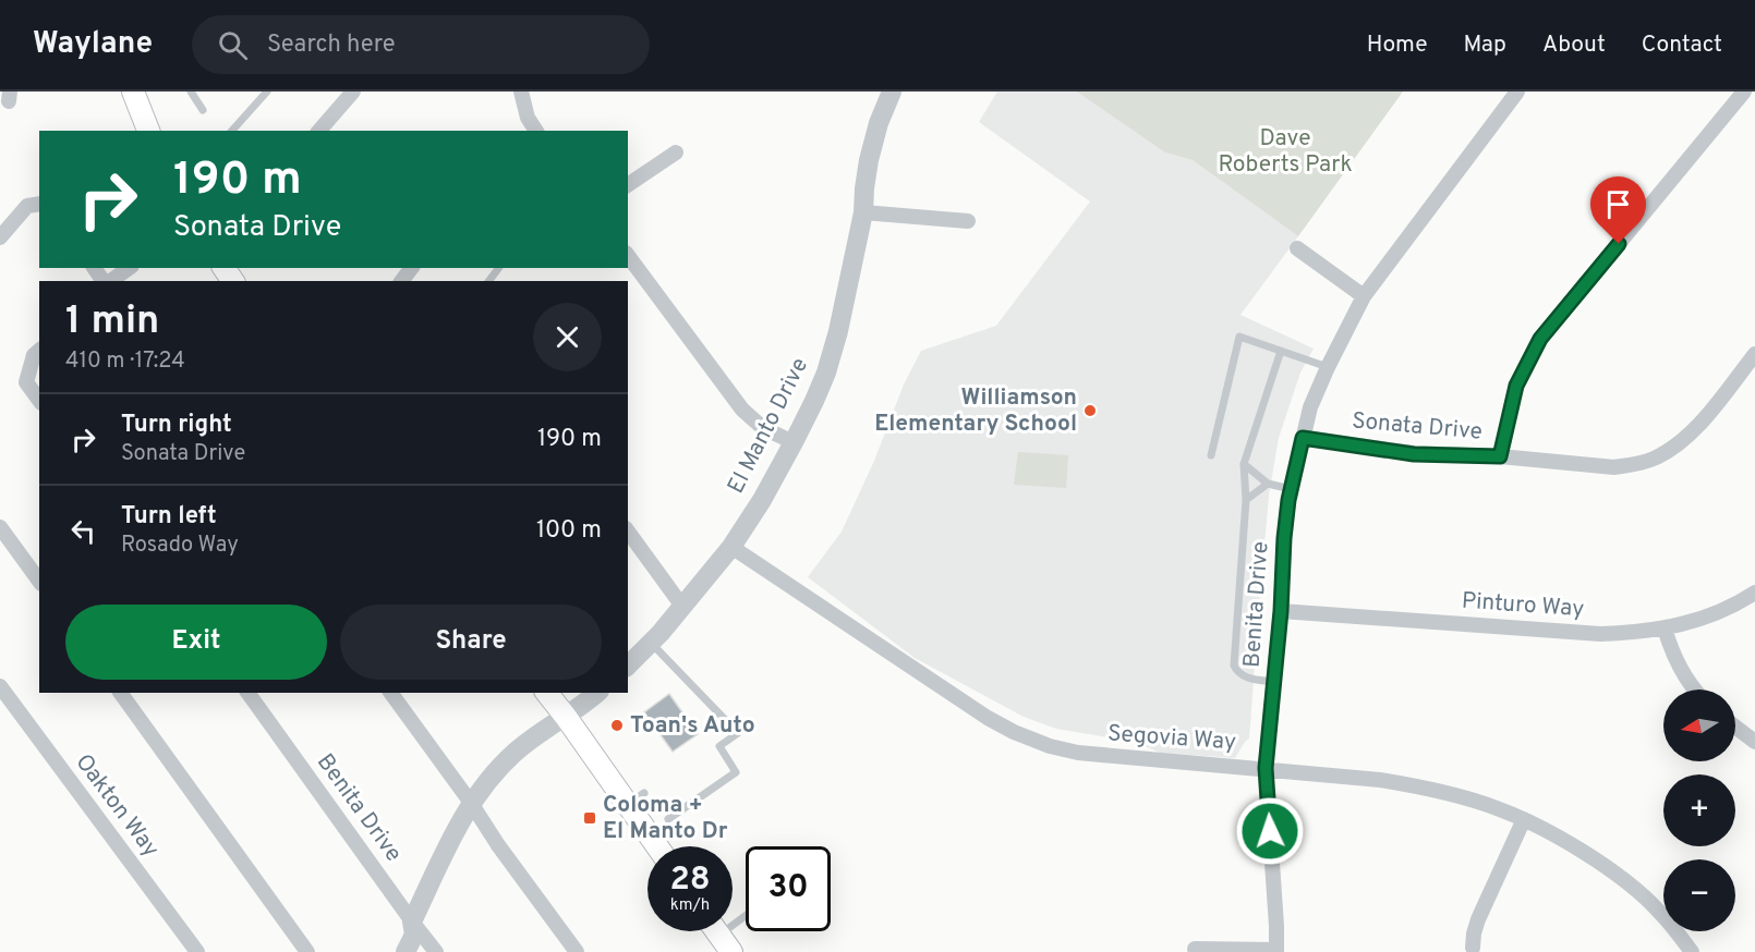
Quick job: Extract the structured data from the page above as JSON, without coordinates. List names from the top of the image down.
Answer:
{
  "streets": {
    "street": [
      "El Manto Drive",
      "Sonata Drive",
      "Benita Drive",
      "Pinturo Way",
      "Segovia Way",
      "Oakton Way"
    ]
  },
  "crossings": [
    ["El Manto Drive", "Segovia Way"],
    ["Sonata Drive", "Benita Drive"],
    ["Benita Drive", "Pinturo Way"],
    ["Benita Drive", "Segovia Way"]
  ],
  "parks": ["Dave Roberts Park"],
  "places": {
    "other": ["Williamson Elementary School", "Toan's Auto"],
    "transit": ["Coloma + El Manto Dr"]
  },
  "north": "left",
  "page": {
    "header": "Waylane",
    "search": "Search here",
    "nav": [
      "Home",
      "Map",
      "About",
      "Contact"
    ],
    "turn": ["190 m", "Sonata Drive"],
    "heading": ["1 min", "410 m · 17:24"],
    "list": [
      {
        "name": "Turn right",
        "note": "Sonata Drive",
        "value": "190 m"
      },
      {
        "name": "Turn left",
        "note": "Rosado Way",
        "value": "100 m"
      }
    ],
    "buttons": ["Exit", "Share"],
    "map_buttons": ["+", "−"],
    "speed": "28 km/h",
    "limit": "30"
  }
}
